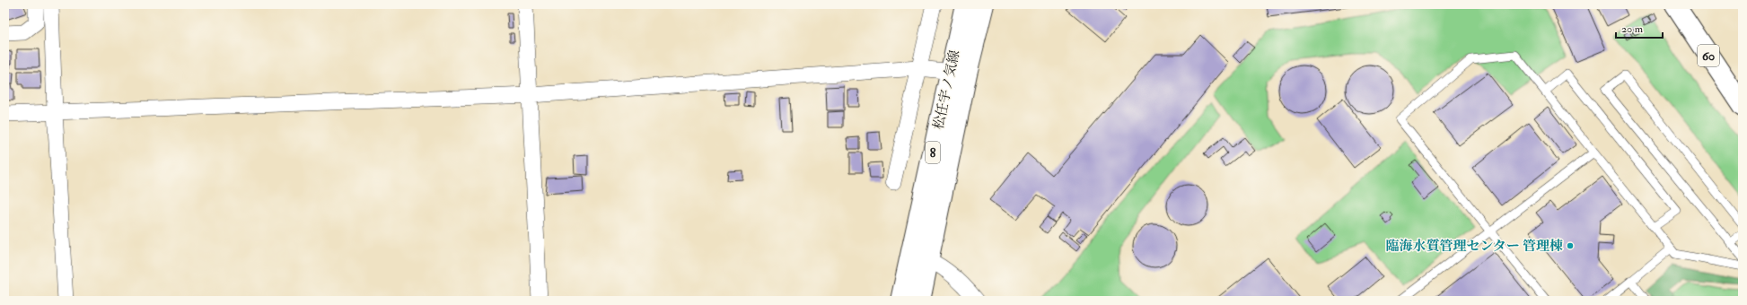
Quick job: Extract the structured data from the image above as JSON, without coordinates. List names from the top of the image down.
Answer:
{
  "streets": {
    "main road": ["60", "松任宇ノ気線", "8"]
  },
  "places": ["臨海水質管理センター 管理棟"],
  "scale_bar": "20 m"
}
